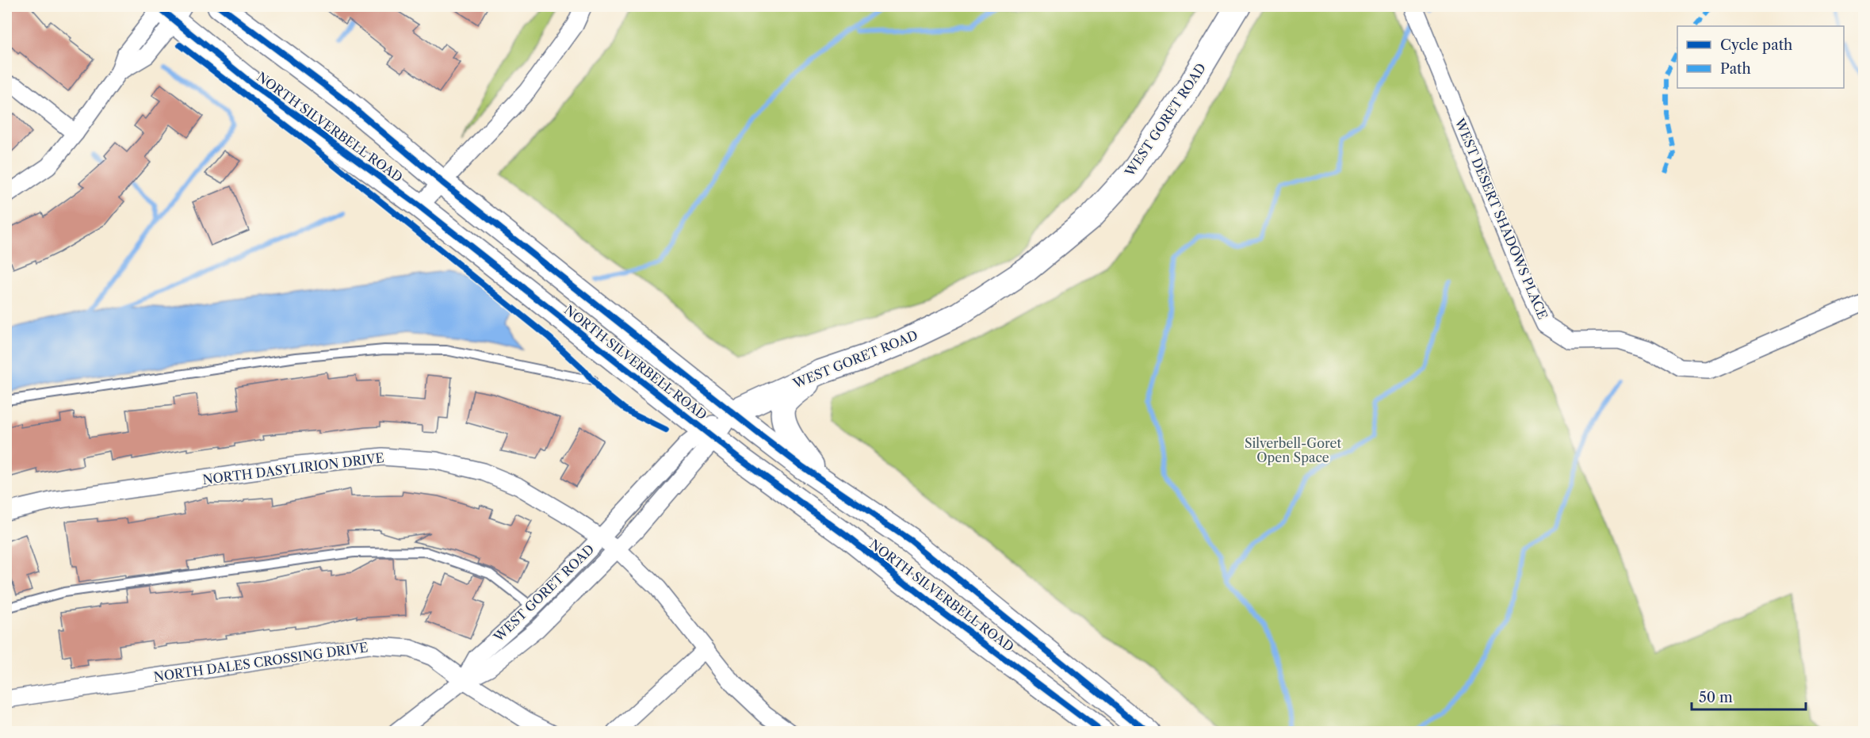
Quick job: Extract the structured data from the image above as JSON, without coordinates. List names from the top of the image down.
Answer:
{
  "streets": {
    "main road": ["WEST GORET ROAD", "NORTH SILVERBELL ROAD"],
    "street": ["WEST DESERT SHADOWS PLACE", "NORTH DASYLIRION DRIVE", "NORTH DALES CROSSING DRIVE"]
  },
  "crossings": [
    ["WEST GORET ROAD", "NORTH SILVERBELL ROAD"],
    ["WEST GORET ROAD", "NORTH DASYLIRION DRIVE"],
    ["WEST GORET ROAD", "NORTH DALES CROSSING DRIVE"]
  ],
  "parks": ["Silverbell-Goret Open Space"],
  "legend": ["Cycle path", "Path"],
  "scale_bar": "50 m"
}
